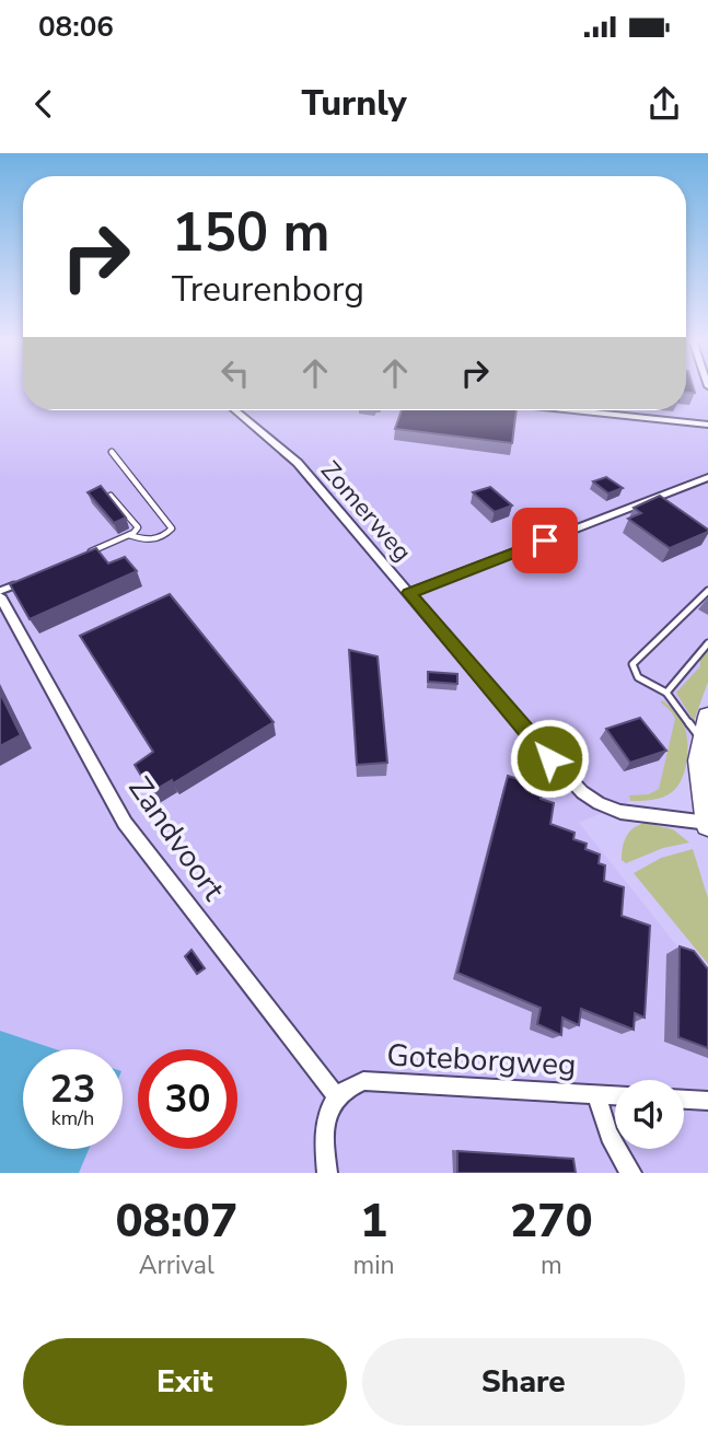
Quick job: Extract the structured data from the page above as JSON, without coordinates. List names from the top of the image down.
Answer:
{
  "streets": {
    "street": ["Zomerweg", "Zandvoort", "Goteborgweg"]
  },
  "crossings": [
    ["Zandvoort", "Goteborgweg"]
  ],
  "page": {
    "status": "08:06",
    "header": "Turnly",
    "turn": ["150 m", "Treurenborg"],
    "speed": "23 km/h",
    "limit": "30",
    "eta": [
      "08:07",
      "Arrival",
      "1",
      "min",
      "270",
      "m"
    ],
    "buttons": ["Exit", "Share"]
  }
}
